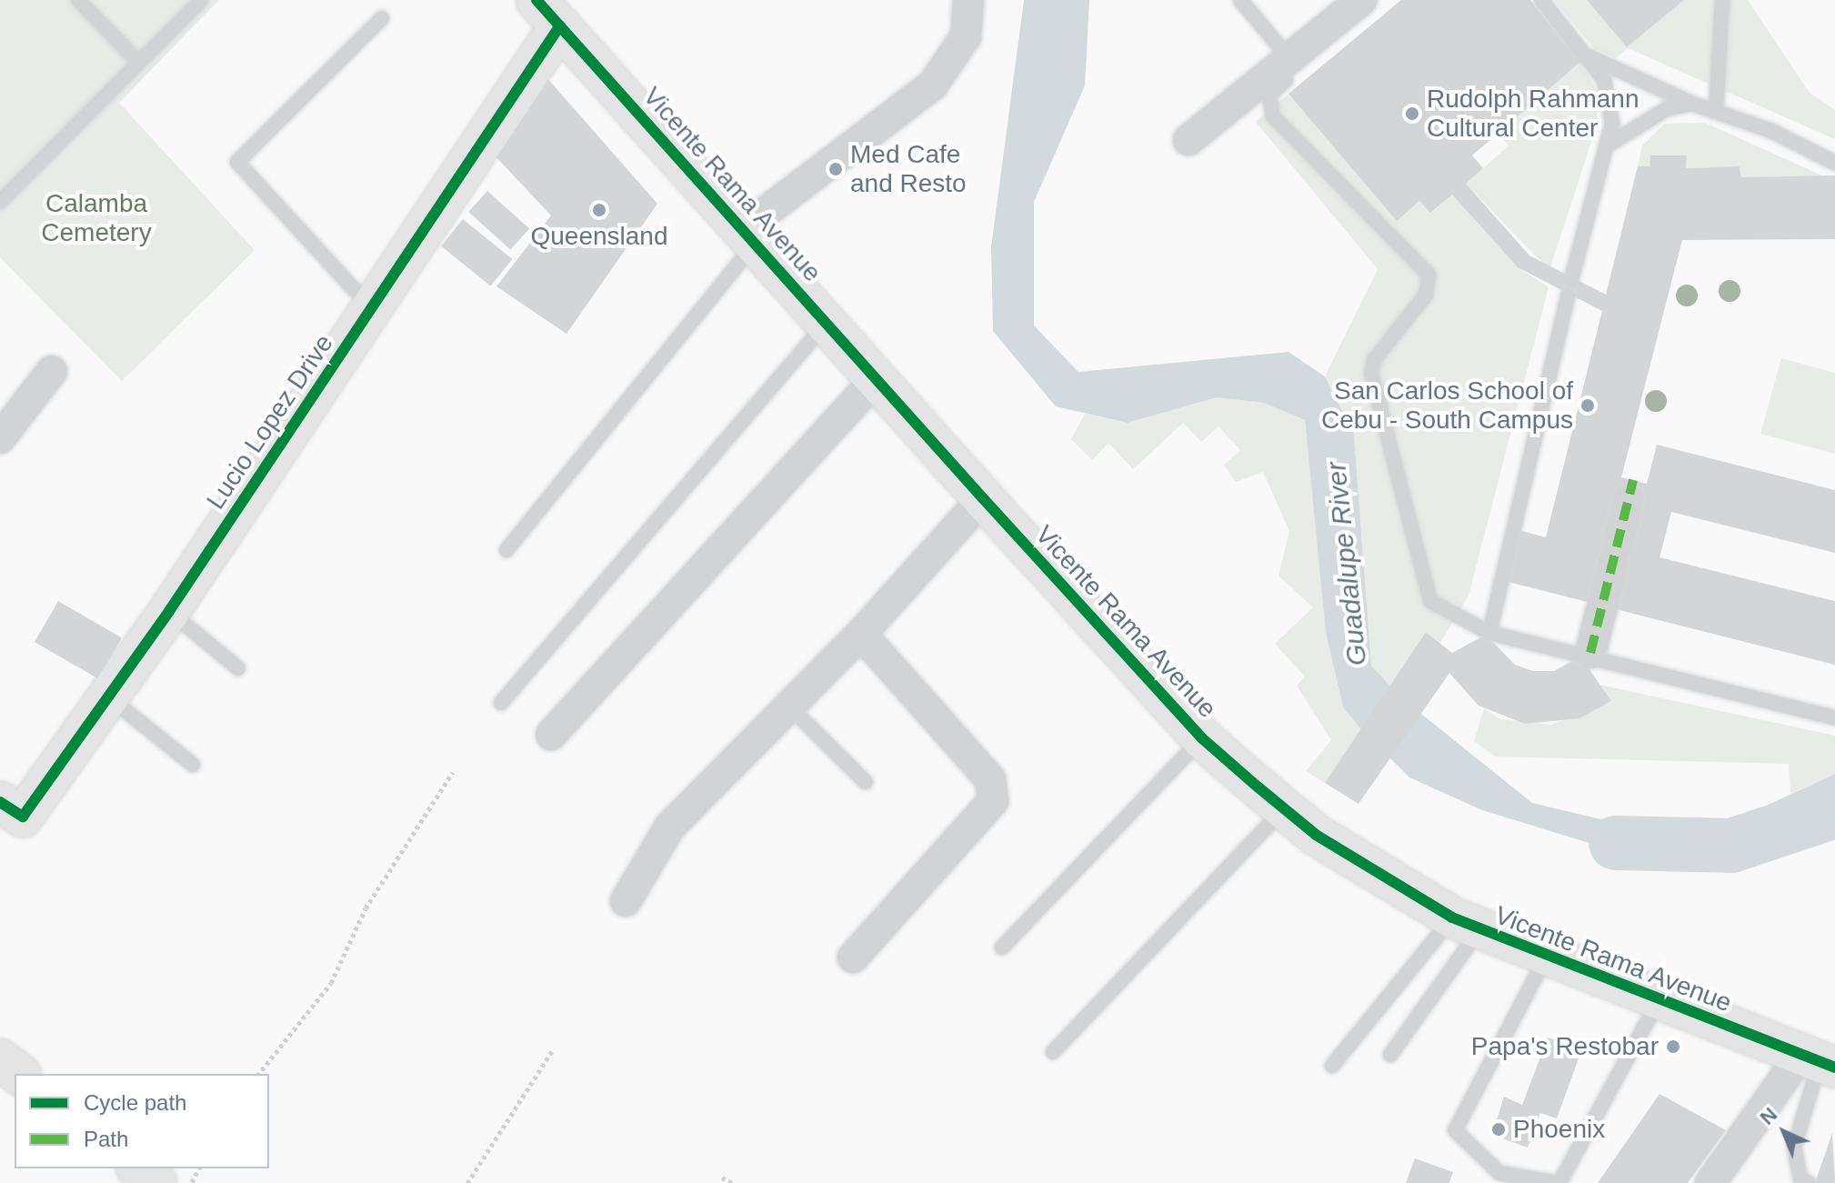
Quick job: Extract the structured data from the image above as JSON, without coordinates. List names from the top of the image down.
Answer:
{
  "streets": {
    "main road": ["Vicente Rama Avenue", "Lucio Lopez Drive"]
  },
  "crossings": [
    ["Vicente Rama Avenue", "Lucio Lopez Drive"]
  ],
  "water": ["Guadalupe River"],
  "parks": ["Calamba Cemetery"],
  "places": [
    "Rudolph Rahmann Cultural Center",
    "Med Cafe and Resto",
    "Queensland",
    "San Carlos School of Cebu - South Campus",
    "Papa's Restobar",
    "Phoenix"
  ],
  "legend": ["Cycle path", "Path"],
  "north": "top left"
}
